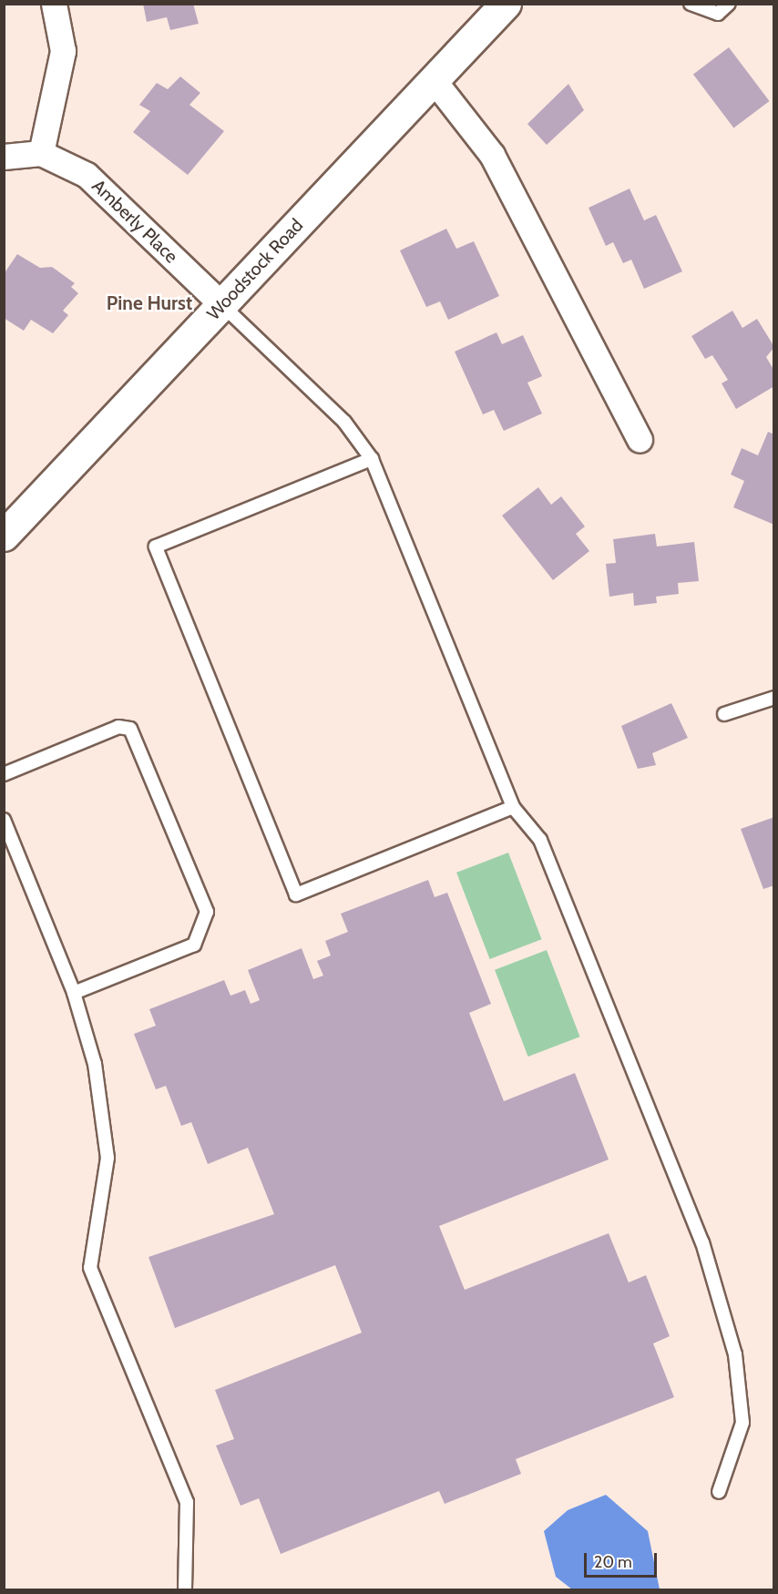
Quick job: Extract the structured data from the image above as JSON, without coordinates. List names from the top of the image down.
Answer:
{
  "streets": {
    "street": ["Amberly Place", "Woodstock Road"]
  },
  "crossings": [
    ["Amberly Place", "Woodstock Road"]
  ],
  "districts": ["Pine Hurst"],
  "scale_bar": "20 m"
}
